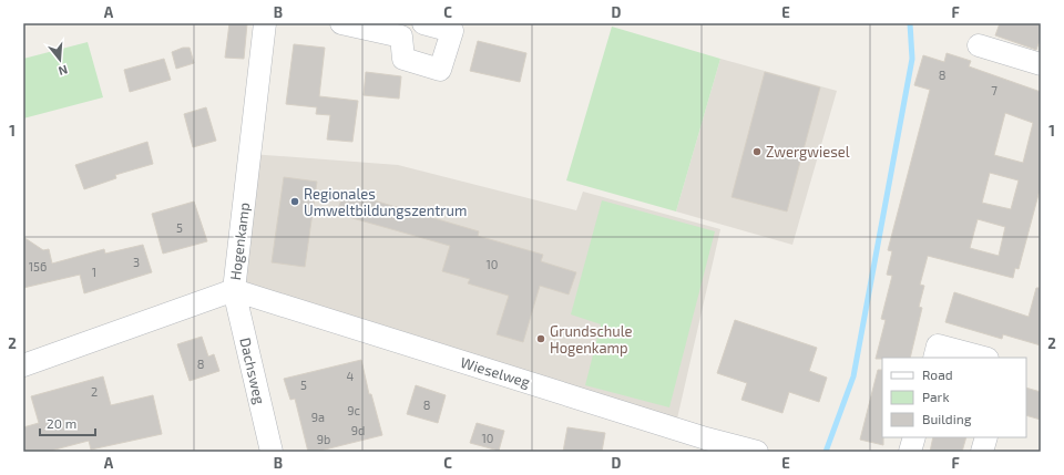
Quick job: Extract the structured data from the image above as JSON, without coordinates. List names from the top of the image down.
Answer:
{
  "streets": {
    "street": ["Hogenkamp", "Dachsweg", "Wieselweg"]
  },
  "crossings": [
    ["Hogenkamp", "Dachsweg"],
    ["Hogenkamp", "Wieselweg"],
    ["Dachsweg", "Wieselweg"]
  ],
  "places": ["Zwergwiesel", "Regionales Umweltbildungszentrum", "Grundschule Hogenkamp"],
  "house_numbers": [
    "8",
    "7",
    "5",
    "3",
    "10",
    "156",
    "1",
    "8",
    "4",
    "5",
    "2",
    "8",
    "9c",
    "9a",
    "9d",
    "10",
    "9b"
  ],
  "legend": ["Road", "Park", "Building"],
  "scale_bar": "20 m",
  "north": "bottom",
  "grid": {
    "columns": [
      "A",
      "B",
      "C",
      "D",
      "E",
      "F"
    ],
    "rows": ["1", "2"]
  }
}
